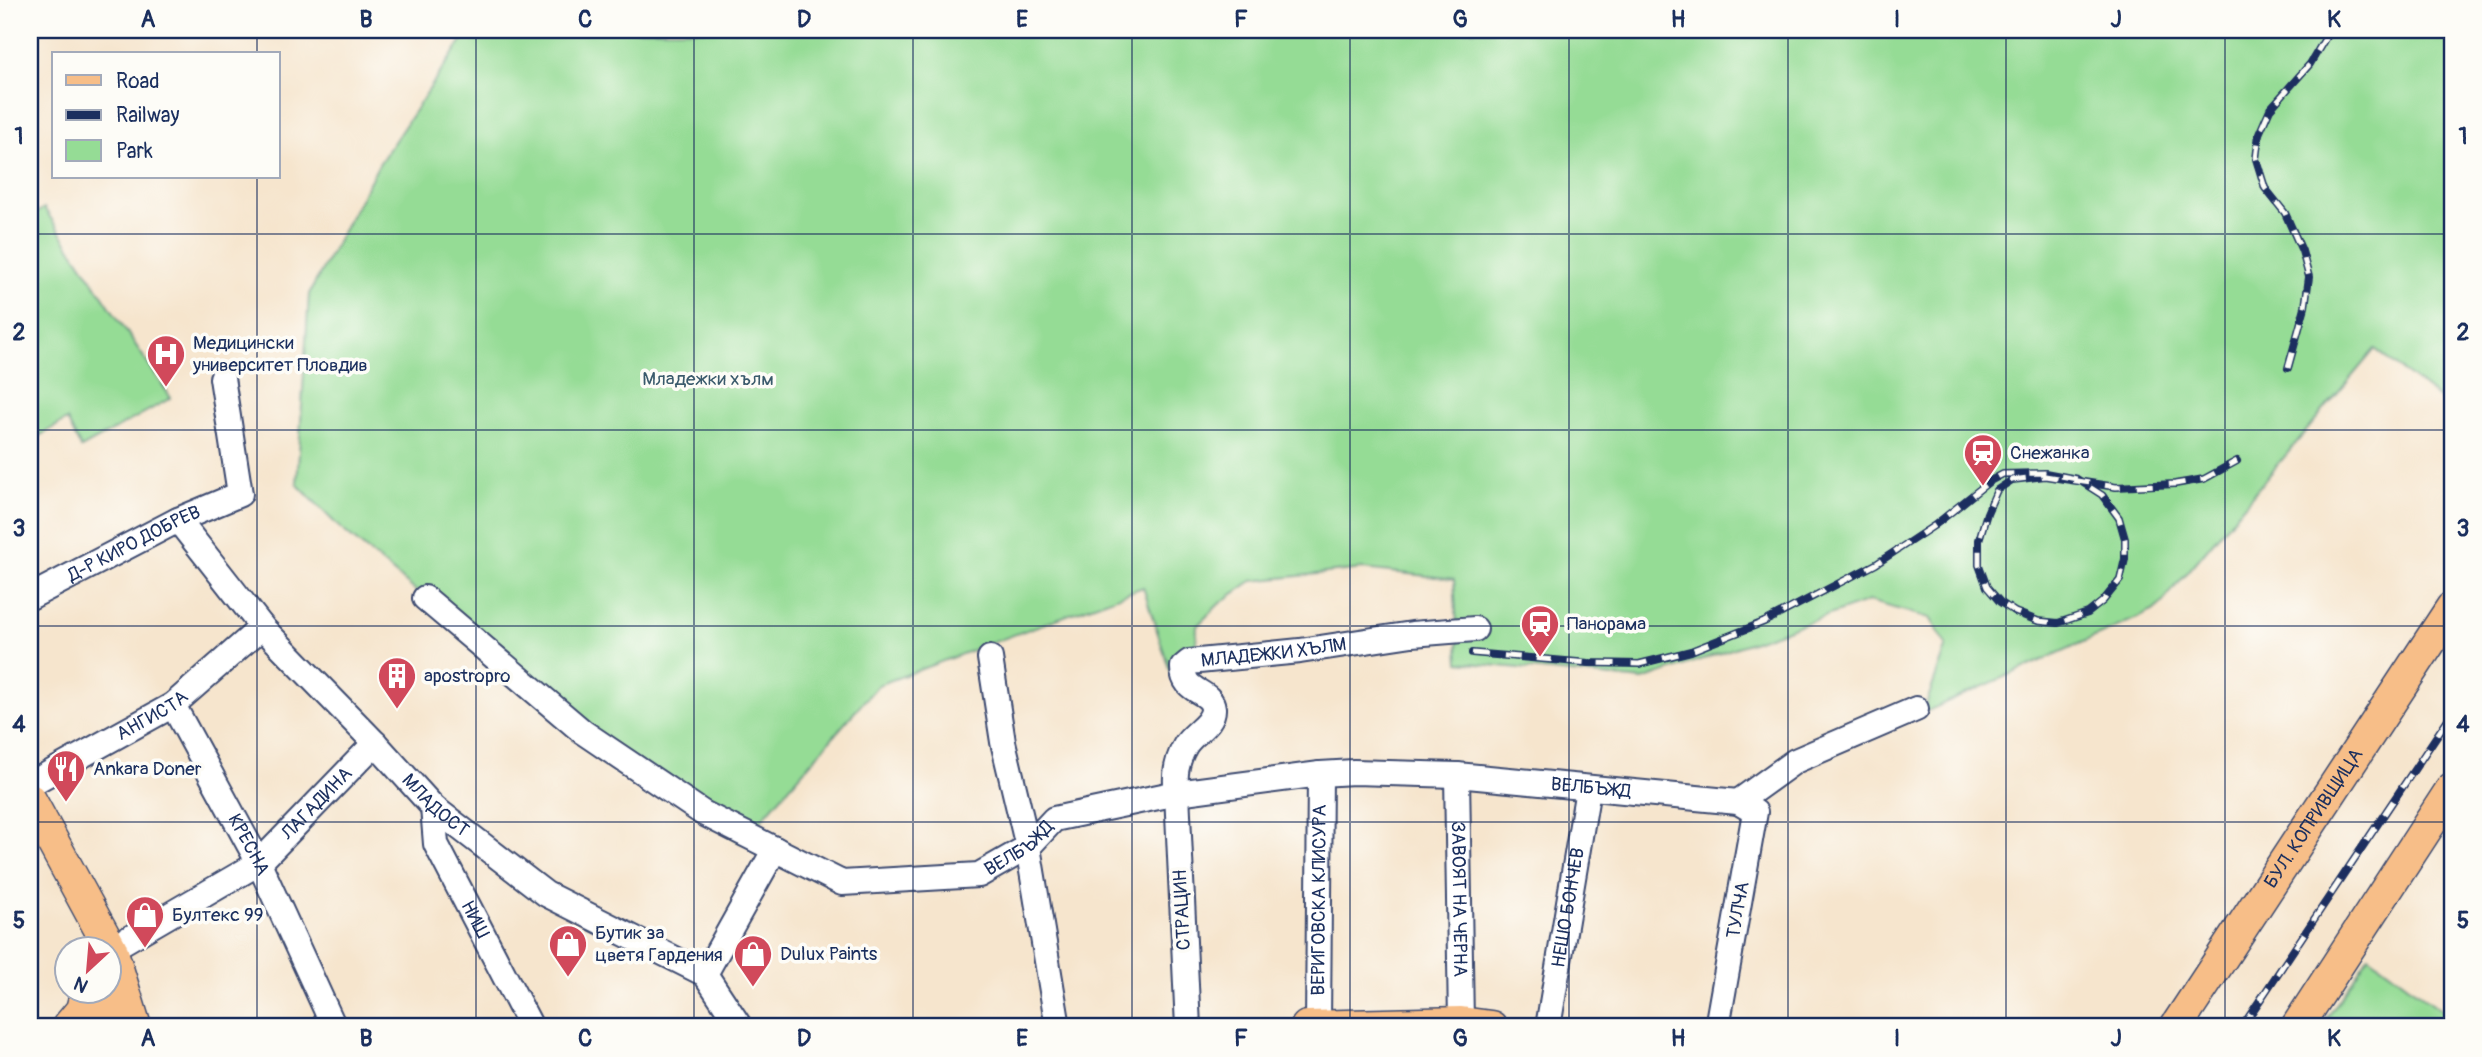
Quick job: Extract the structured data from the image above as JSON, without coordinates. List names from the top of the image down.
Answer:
{
  "streets": {
    "main road": ["БУЛ. КОПРИВЩИЦА"],
    "street": [
      "Д-Р КИРО ДОБРЕВ",
      "МЛАДЕЖКИ ХЪЛМ",
      "АНГИСТА",
      "ВЕЛБЪЖД",
      "ЛАГАДИНА",
      "МЛАДОСТ",
      "КРЕСНА",
      "ЗАВОЯТ НА ЧЕРНА",
      "ВЕРИГОВСКА КЛИСУРА",
      "НЕШО БОНЧЕВ",
      "СТРАЦИН",
      "ТУЛЧА",
      "НИШ"
    ]
  },
  "crossings": [
    ["Д-Р КИРО ДОБРЕВ", "МЛАДОСТ"],
    ["МЛАДЕЖКИ ХЪЛМ", "ВЕЛБЪЖД"],
    ["МЛАДЕЖКИ ХЪЛМ", "СТРАЦИН"],
    ["АНГИСТА", "МЛАДОСТ"],
    ["АНГИСТА", "КРЕСНА"],
    ["ВЕЛБЪЖД", "ЗАВОЯТ НА ЧЕРНА"],
    ["ВЕЛБЪЖД", "ВЕРИГОВСКА КЛИСУРА"],
    ["ВЕЛБЪЖД", "НЕШО БОНЧЕВ"],
    ["ВЕЛБЪЖД", "СТРАЦИН"],
    ["ВЕЛБЪЖД", "ТУЛЧА"],
    ["ЛАГАДИНА", "МЛАДОСТ"],
    ["ЛАГАДИНА", "КРЕСНА"],
    ["МЛАДОСТ", "НИШ"]
  ],
  "parks": ["Младежки хълм"],
  "places": {
    "hospital": ["Медицински университет Пловдив"],
    "station": ["Снежанка", "Панорама"],
    "building": ["apostropro"],
    "restaurant": ["Ankara Doner"],
    "shop": ["Бултекс 99", "Бутик за цветя Гардения", "Dulux Paints"]
  },
  "legend": ["Road", "Railway", "Park"],
  "north": "bottom left",
  "grid": {
    "columns": [
      "A",
      "B",
      "C",
      "D",
      "E",
      "F",
      "G",
      "H",
      "I",
      "J",
      "K"
    ],
    "rows": [
      "1",
      "2",
      "3",
      "4",
      "5"
    ]
  }
}
